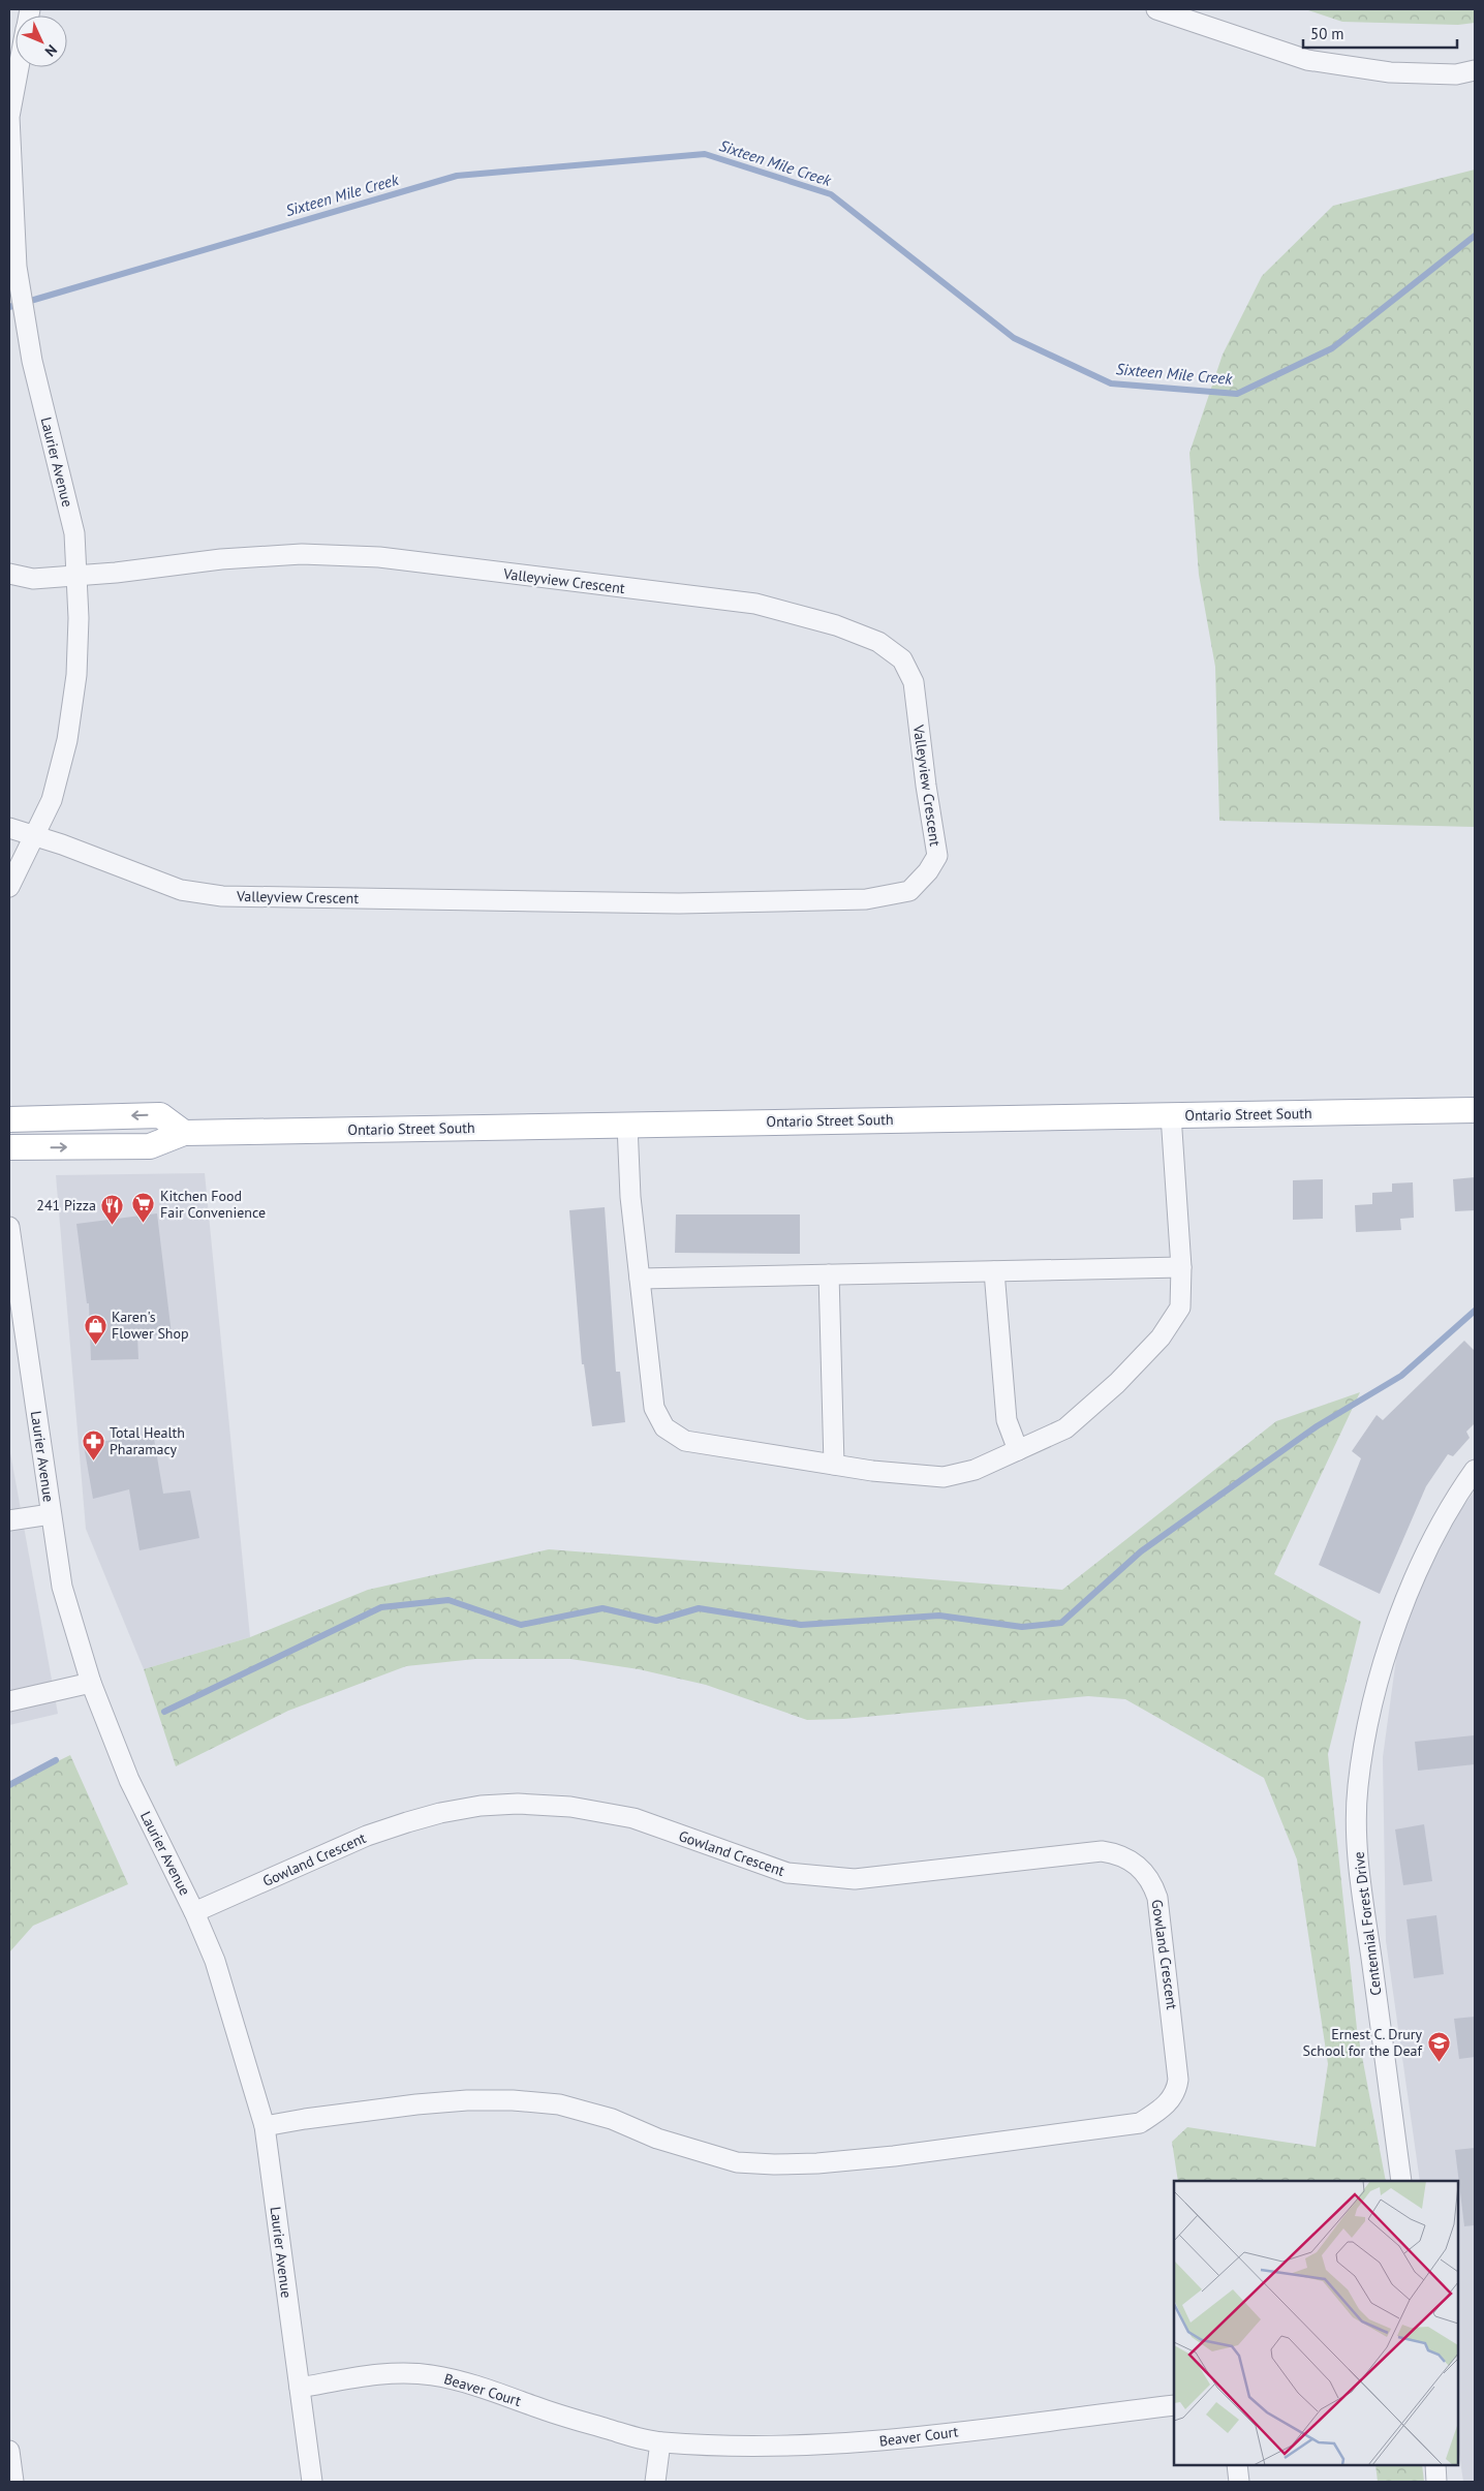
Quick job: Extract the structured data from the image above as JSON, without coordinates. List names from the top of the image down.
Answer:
{
  "streets": {
    "main road": ["Ontario Street South"],
    "street": [
      "Laurier Avenue",
      "Valleyview Crescent",
      "Gowland Crescent",
      "Centennial Forest Drive",
      "Beaver Court"
    ]
  },
  "crossings": [
    ["Laurier Avenue", "Valleyview Crescent"],
    ["Laurier Avenue", "Gowland Crescent"],
    ["Laurier Avenue", "Beaver Court"]
  ],
  "water": ["Sixteen Mile Creek"],
  "places": {
    "supermarket": ["Kitchen Food Fair Convenience"],
    "restaurant": ["241 Pizza"],
    "shop": ["Karen's Flower Shop"],
    "pharmacy": ["Total Health Pharamacy"],
    "school or university": ["Ernest C. Drury School for the Deaf"]
  },
  "scale_bar": "50 m",
  "north": "bottom right"
}
